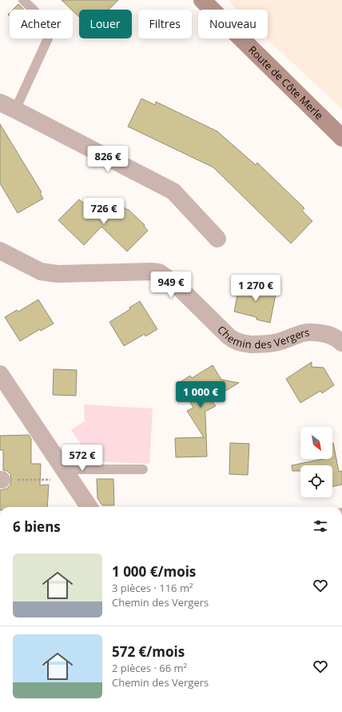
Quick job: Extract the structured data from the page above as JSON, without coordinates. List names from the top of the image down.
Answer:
{
  "streets": {
    "main road": ["Route de Côte Merle"],
    "street": ["Chemin des Vergers"]
  },
  "north": "bottom right",
  "page": {
    "chip": [
      "Acheter",
      "Louer",
      "Filtres",
      "Nouveau"
    ],
    "price": [
      "826 €",
      "726 €",
      "949 €",
      "1 270 €",
      "1 000 €",
      "572 €"
    ],
    "heading": "6 biens",
    "list": [
      {
        "name": "1 000 €/mois",
        "note": "3 pièces · 116 m² · Chemin des Vergers"
      },
      {
        "name": "572 €/mois",
        "note": "2 pièces · 66 m² · Chemin des Vergers"
      }
    ]
  }
}
